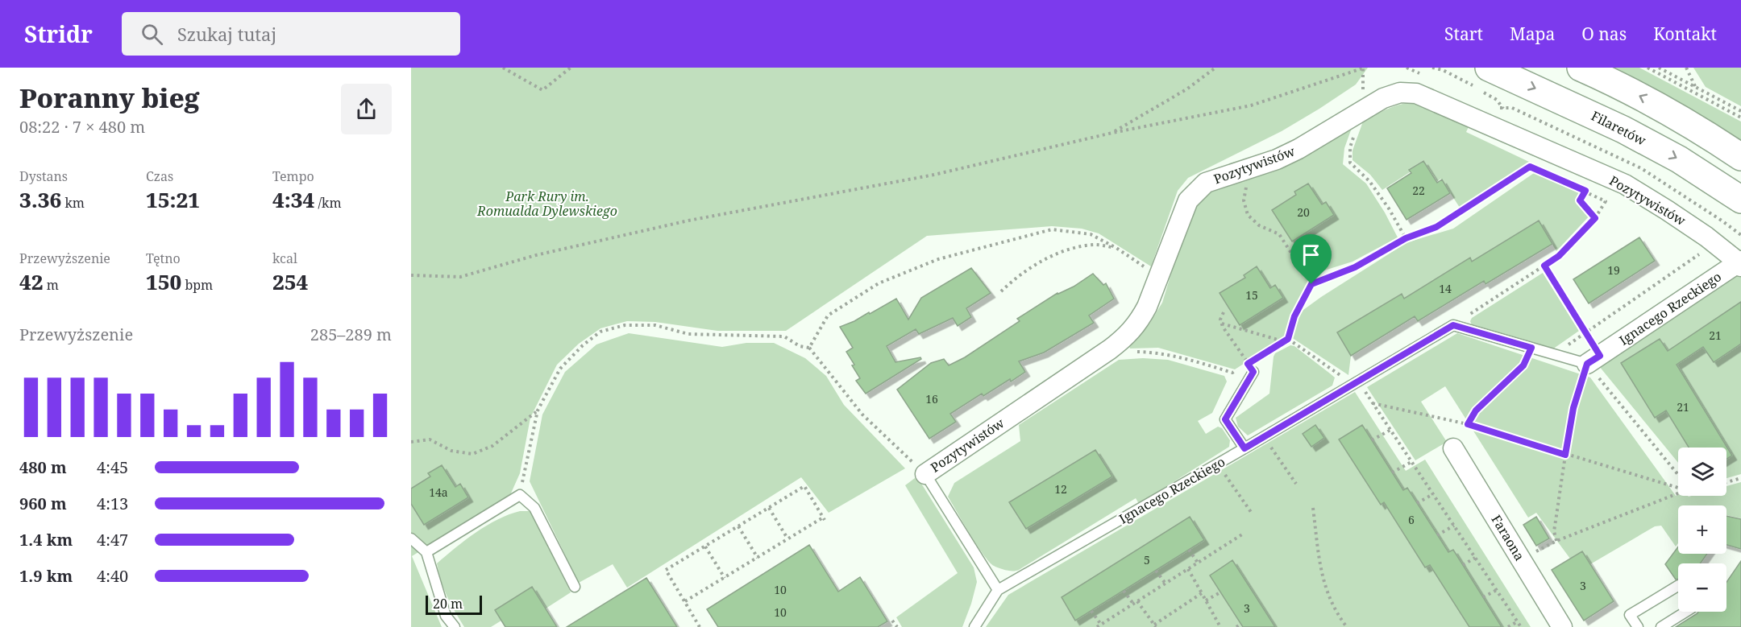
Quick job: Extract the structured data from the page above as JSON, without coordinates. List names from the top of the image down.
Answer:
{
  "streets": {
    "main road": ["Filaretów"],
    "street": ["Pozytywistów", "Ignacego Rzeckiego", "Faraona"]
  },
  "crossings": [
    ["Pozytywistów", "Ignacego Rzeckiego"]
  ],
  "parks": ["Park Rury im. Romualda Dylewskiego"],
  "house_numbers": [
    "22",
    "20",
    "19",
    "14",
    "15",
    "21",
    "16",
    "21",
    "12",
    "14a",
    "6",
    "5",
    "3",
    "10",
    "3",
    "10"
  ],
  "scale_bar": "20 m",
  "page": {
    "header": "Stridr",
    "search": "Szukaj tutaj",
    "nav": [
      "Start",
      "Mapa",
      "O nas",
      "Kontakt"
    ],
    "heading": ["Poranny bieg", "08:22 · 7 × 480 m"],
    "stats": [
      ["Dystans", "3.36 km"],
      ["Czas", "15:21"],
      ["Tempo", "4:34 /km"],
      ["Przewyższenie", "42 m"],
      ["Tętno", "150 bpm"],
      ["kcal", "254"]
    ],
    "chart": ["Przewyższenie", "285–289 m"],
    "map_buttons": ["+", "−"],
    "list": [
      {
        "name": "480 m",
        "note": "4:45"
      },
      {
        "name": "960 m",
        "note": "4:13"
      },
      {
        "name": "1.4 km",
        "note": "4:47"
      },
      {
        "name": "1.9 km",
        "note": "4:40"
      }
    ],
    "scale": "20 m"
  }
}
